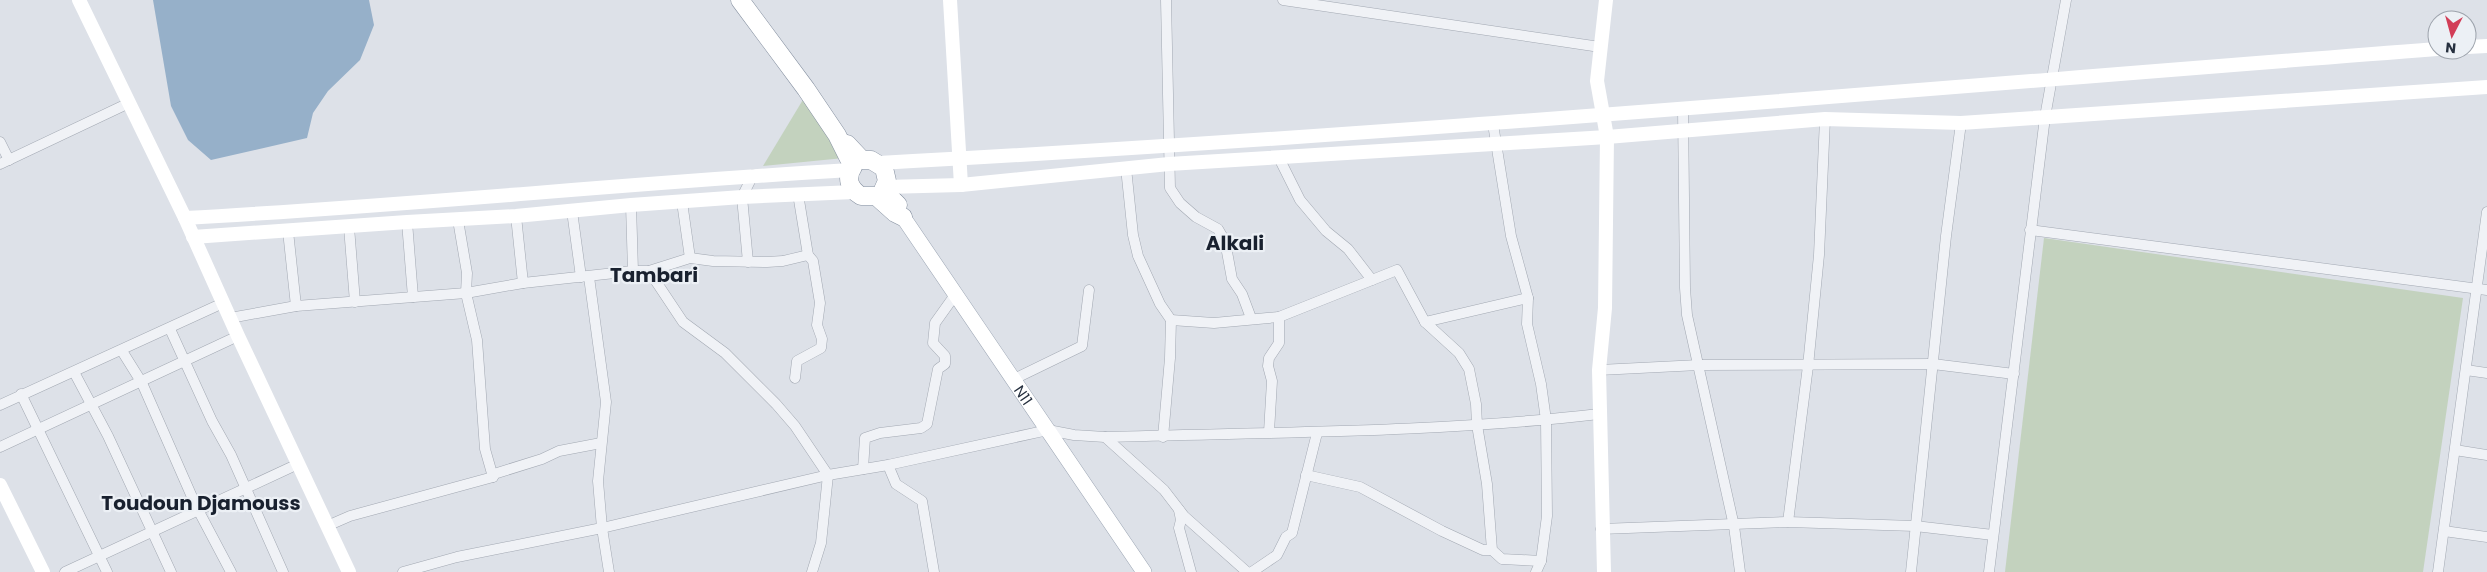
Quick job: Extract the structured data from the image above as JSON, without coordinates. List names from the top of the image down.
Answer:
{
  "streets": {
    "main road": ["N11"]
  },
  "districts": ["Alkali", "Tambari", "Toudoun Djamouss"],
  "north": "bottom"
}
